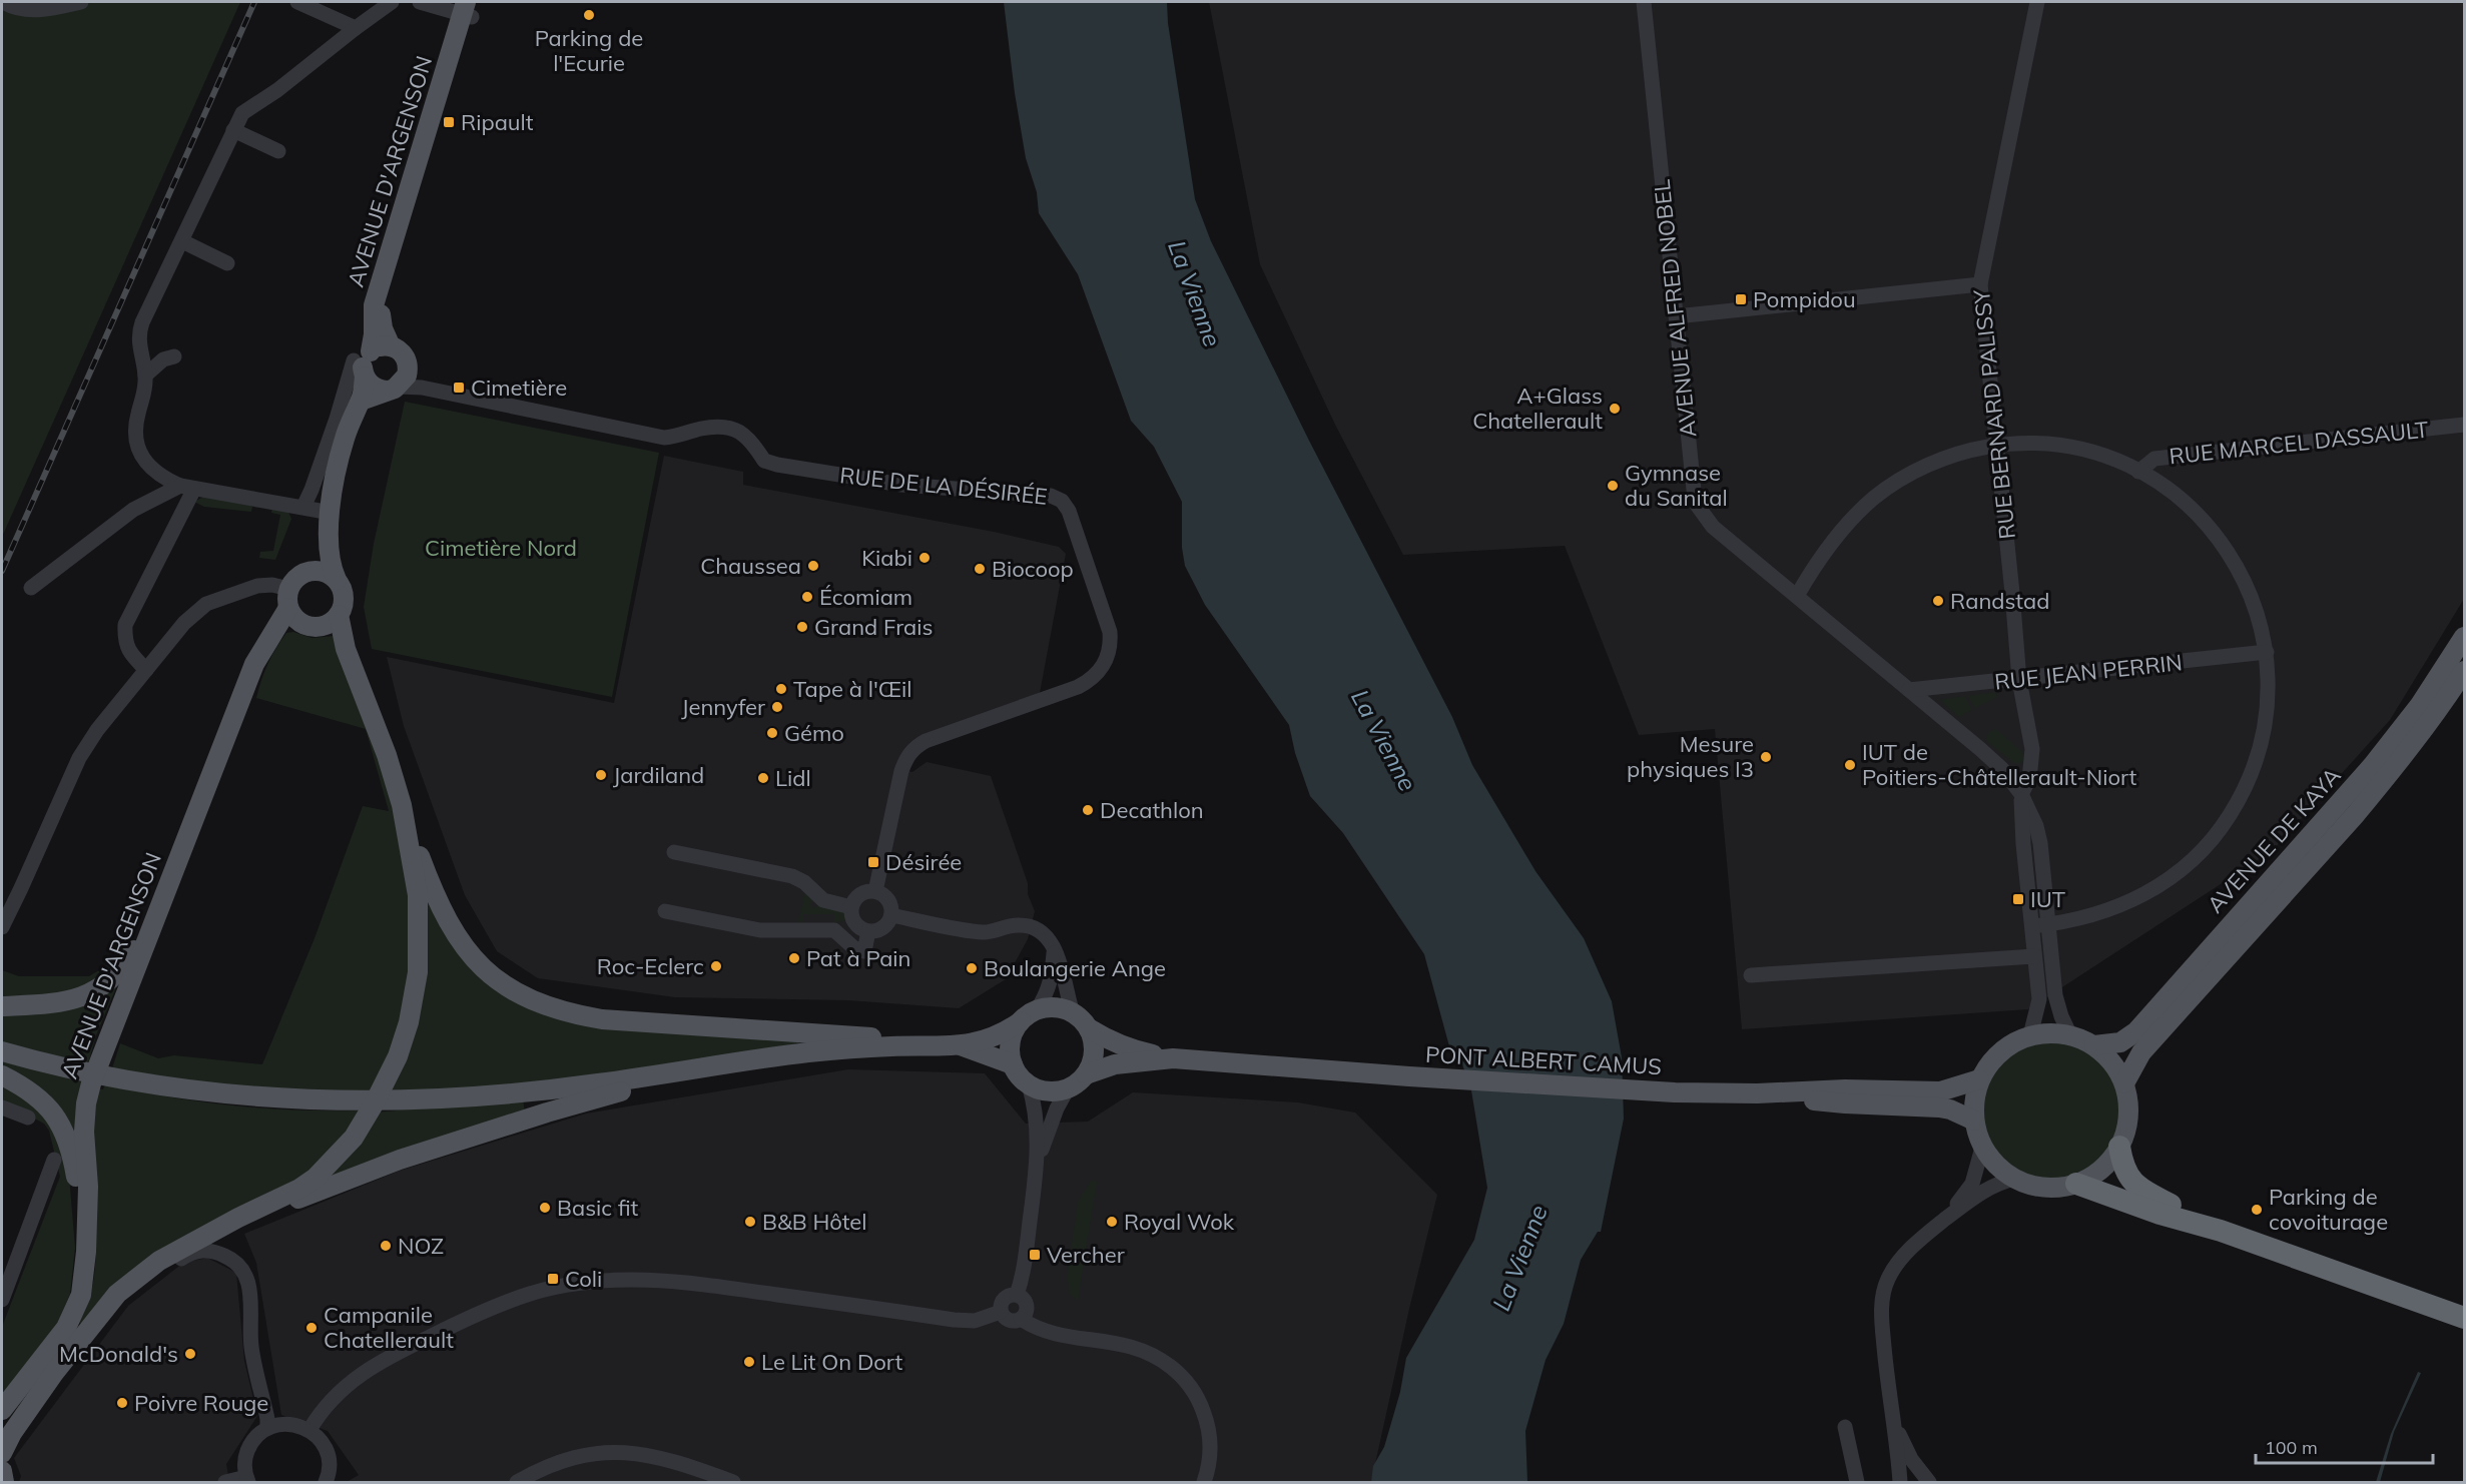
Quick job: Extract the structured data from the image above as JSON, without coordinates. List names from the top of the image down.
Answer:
{
  "streets": {
    "main road": ["AVENUE D'ARGENSON", "AVENUE DE KAYA", "PONT ALBERT CAMUS"],
    "street": [
      "AVENUE ALFRED NOBEL",
      "RUE BERNARD PALISSY",
      "RUE MARCEL DASSAULT",
      "RUE DE LA DÉSIRÉE",
      "RUE JEAN PERRIN"
    ]
  },
  "crossings": [
    ["AVENUE D'ARGENSON", "RUE DE LA DÉSIRÉE"],
    ["AVENUE ALFRED NOBEL", "RUE BERNARD PALISSY"],
    ["AVENUE ALFRED NOBEL", "RUE JEAN PERRIN"],
    ["AVENUE ALFRED NOBEL", "AVENUE DE KAYA"],
    ["RUE BERNARD PALISSY", "RUE JEAN PERRIN"]
  ],
  "water": ["La Vienne"],
  "parks": ["Cimetière Nord"],
  "places": {
    "other": [
      "Parking de l'Ecurie",
      "A+Glass Chatellerault",
      "Gymnase du Sanital",
      "Kiabi",
      "Chaussea",
      "Biocoop",
      "Écomiam",
      "Randstad",
      "Grand Frais",
      "Tape à l'Œil",
      "Jennyfer",
      "Gémo",
      "Mesure physiques I3",
      "IUT de Poitiers-Châtellerault-Niort",
      "Jardiland",
      "Lidl",
      "Decathlon",
      "Pat à Pain",
      "Roc-Eclerc",
      "Boulangerie Ange",
      "Basic fit",
      "Parking de covoiturage",
      "B&B Hôtel",
      "Royal Wok",
      "NOZ",
      "Campanile Chatellerault",
      "McDonald's",
      "Le Lit On Dort",
      "Poivre Rouge"
    ],
    "transit": [
      "Ripault",
      "Pompidou",
      "Cimetière",
      "Désirée",
      "IUT",
      "Vercher",
      "Coli"
    ]
  },
  "scale_bar": "100 m"
}
